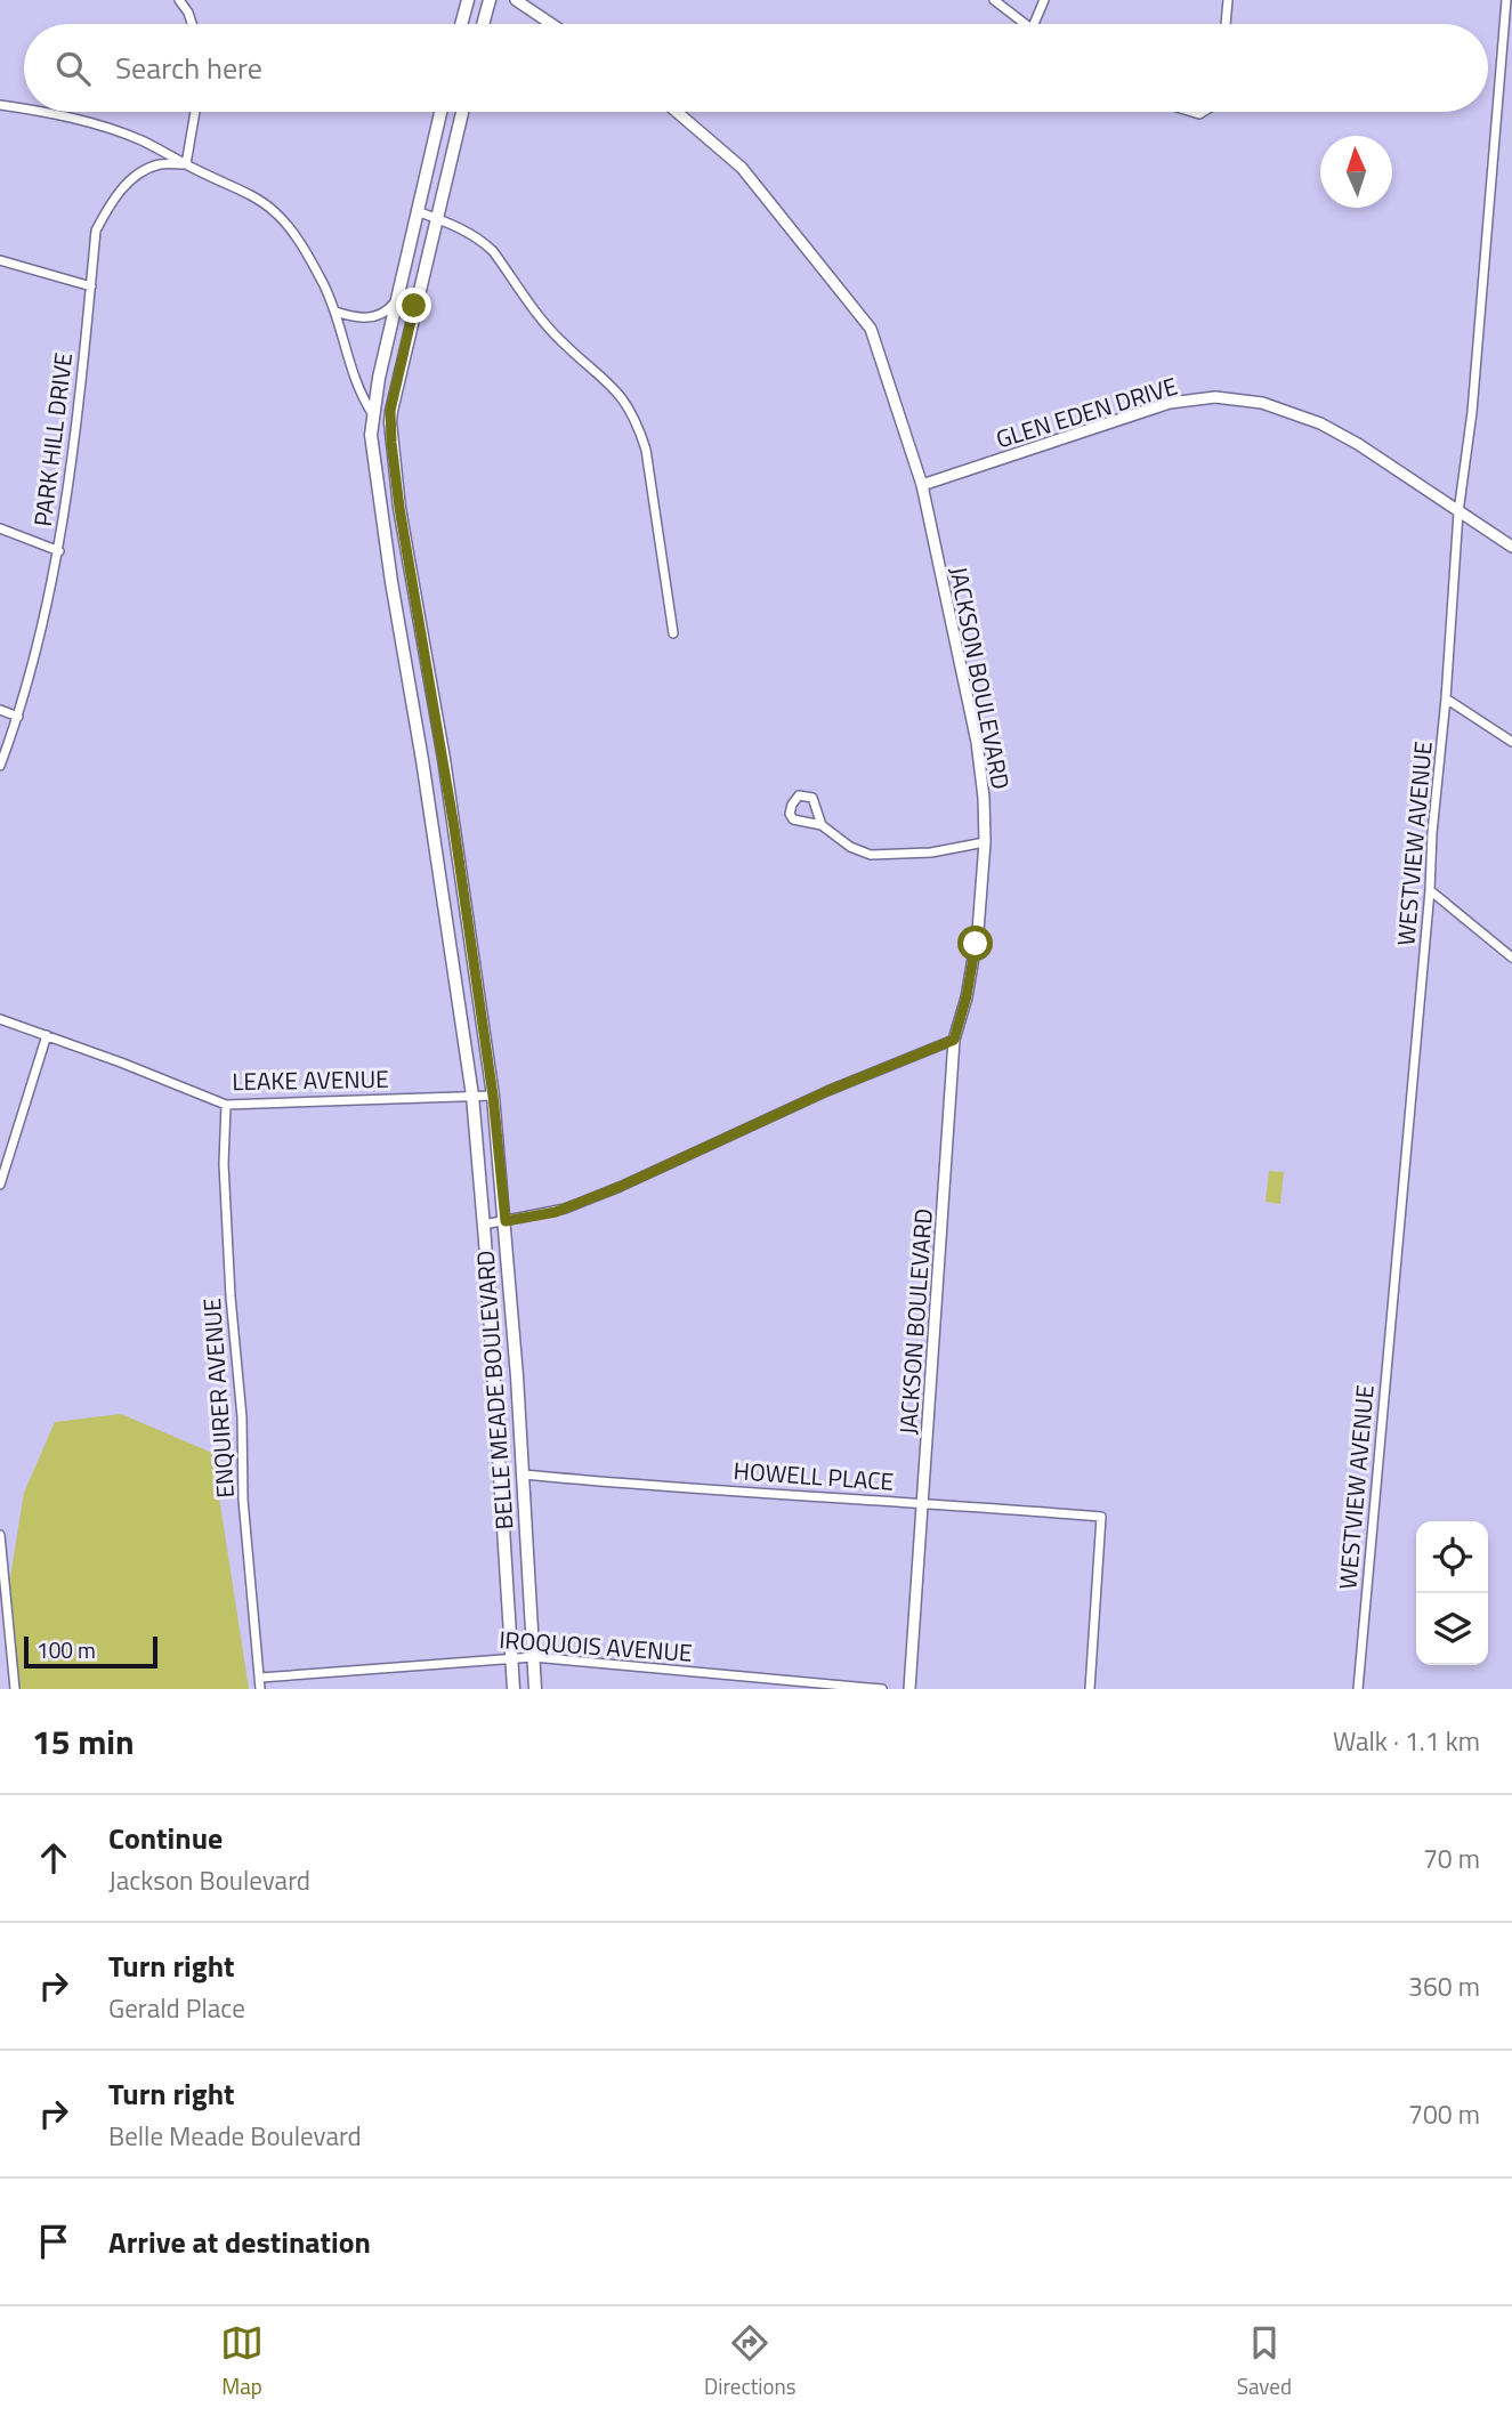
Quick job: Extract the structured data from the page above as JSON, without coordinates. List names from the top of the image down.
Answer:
{
  "streets": {
    "main road": ["BELLE MEADE BOULEVARD"],
    "street": [
      "GLEN EDEN DRIVE",
      "PARK HILL DRIVE",
      "JACKSON BOULEVARD",
      "WESTVIEW AVENUE",
      "LEAKE AVENUE",
      "ENQUIRER AVENUE",
      "HOWELL PLACE",
      "IROQUOIS AVENUE"
    ]
  },
  "crossings": [
    ["GLEN EDEN DRIVE", "JACKSON BOULEVARD"],
    ["GLEN EDEN DRIVE", "WESTVIEW AVENUE"],
    ["JACKSON BOULEVARD", "HOWELL PLACE"],
    ["LEAKE AVENUE", "BELLE MEADE BOULEVARD"],
    ["LEAKE AVENUE", "ENQUIRER AVENUE"],
    ["BELLE MEADE BOULEVARD", "HOWELL PLACE"],
    ["BELLE MEADE BOULEVARD", "IROQUOIS AVENUE"],
    ["ENQUIRER AVENUE", "IROQUOIS AVENUE"]
  ],
  "scale_bar": "100 m",
  "north": "top",
  "page": {
    "search": "Search here",
    "scale": "100 m",
    "heading": ["15 min", "Walk · 1.1 km"],
    "list": [
      ["Continue", "Jackson Boulevard", "70 m"],
      ["Turn right", "Gerald Place", "360 m"],
      ["Turn right", "Belle Meade Boulevard", "700 m"],
      "Arrive at destination"
    ],
    "nav": ["Map", "Directions", "Saved"]
  }
}
